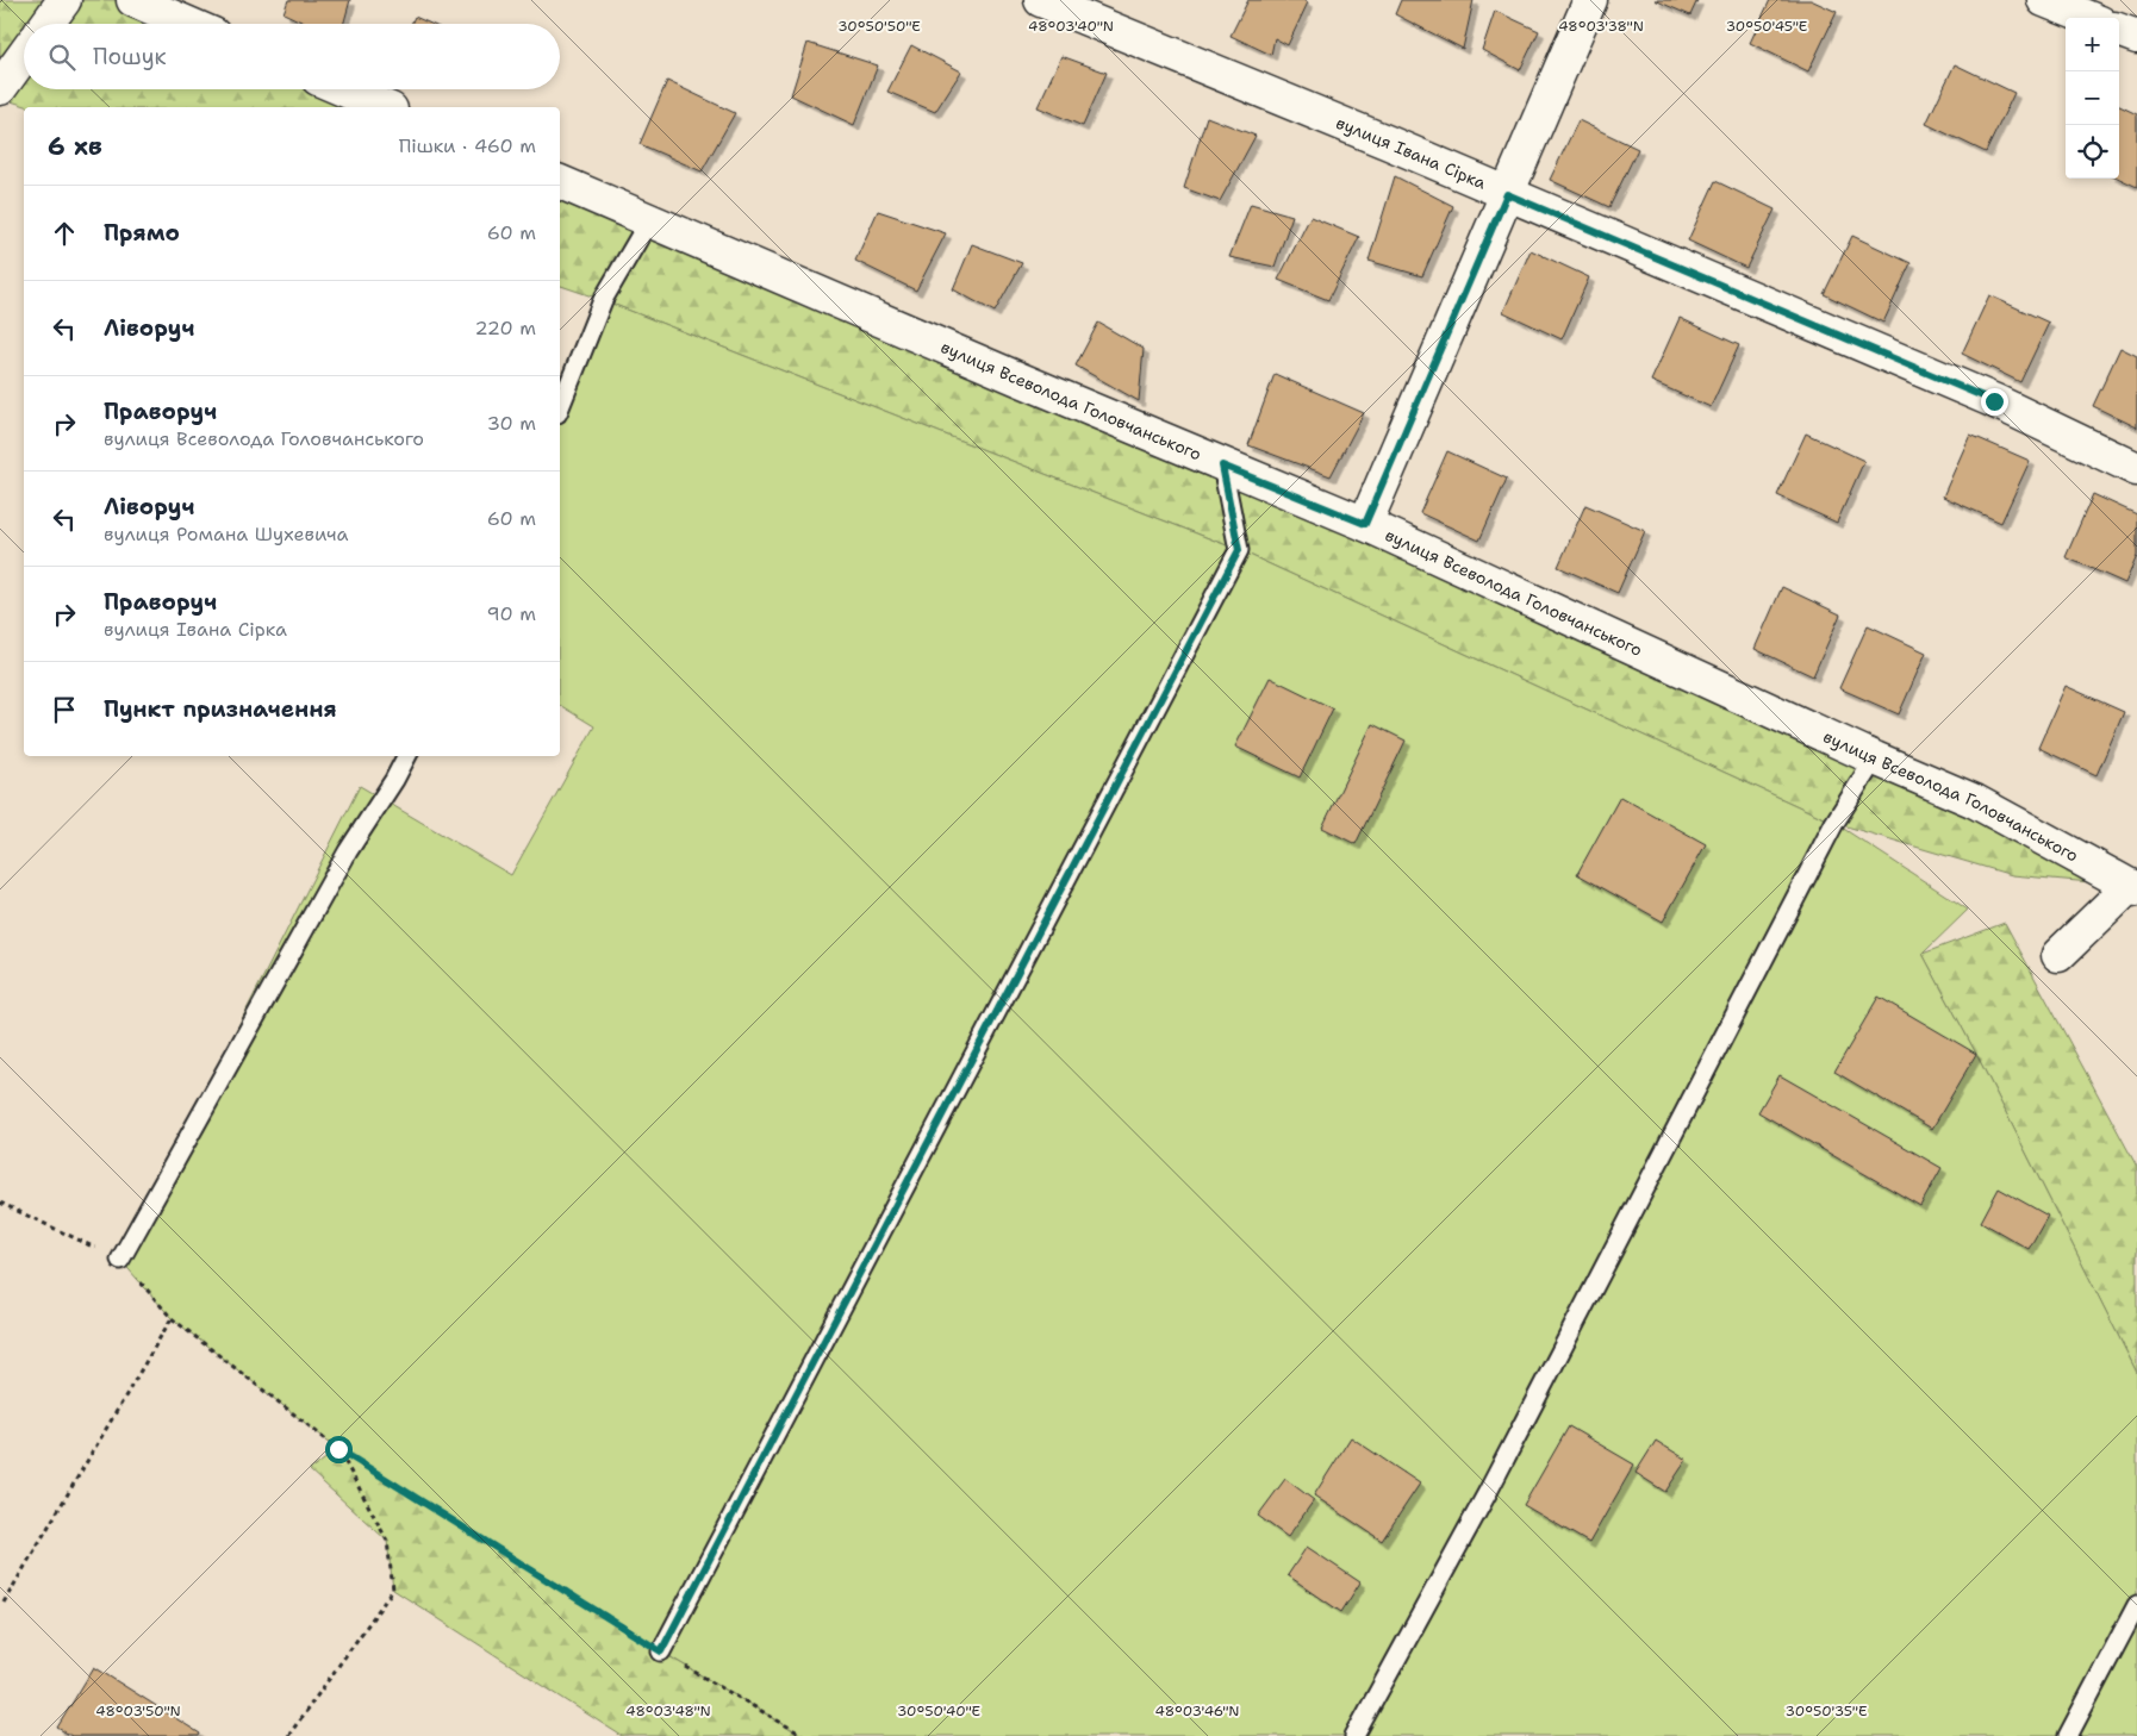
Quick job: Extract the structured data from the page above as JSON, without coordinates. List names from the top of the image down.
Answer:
{
  "streets": {
    "street": ["вулиця Івана Сірка", "вулиця Всеволода Головчанського"]
  },
  "page": {
    "map_buttons": ["+", "−"],
    "search": "Пошук",
    "heading": ["6 хв", "Пішки · 460 m"],
    "list": [
      ["Прямо", "60 m"],
      ["Ліворуч", "220 m"],
      ["Праворуч", "вулиця Всеволода Головчанського", "30 m"],
      ["Ліворуч", "вулиця Романа Шухевича", "60 m"],
      ["Праворуч", "вулиця Івана Сірка", "90 m"],
      "Пункт призначення"
    ]
  },
  "coordinates": [
    "30°50'50\"E",
    "48°03'40\"N",
    "48°03'38\"N",
    "30°50'45\"E",
    "48°03'50\"N",
    "48°03'48\"N",
    "30°50'40\"E",
    "48°03'46\"N",
    "30°50'35\"E"
  ]
}
